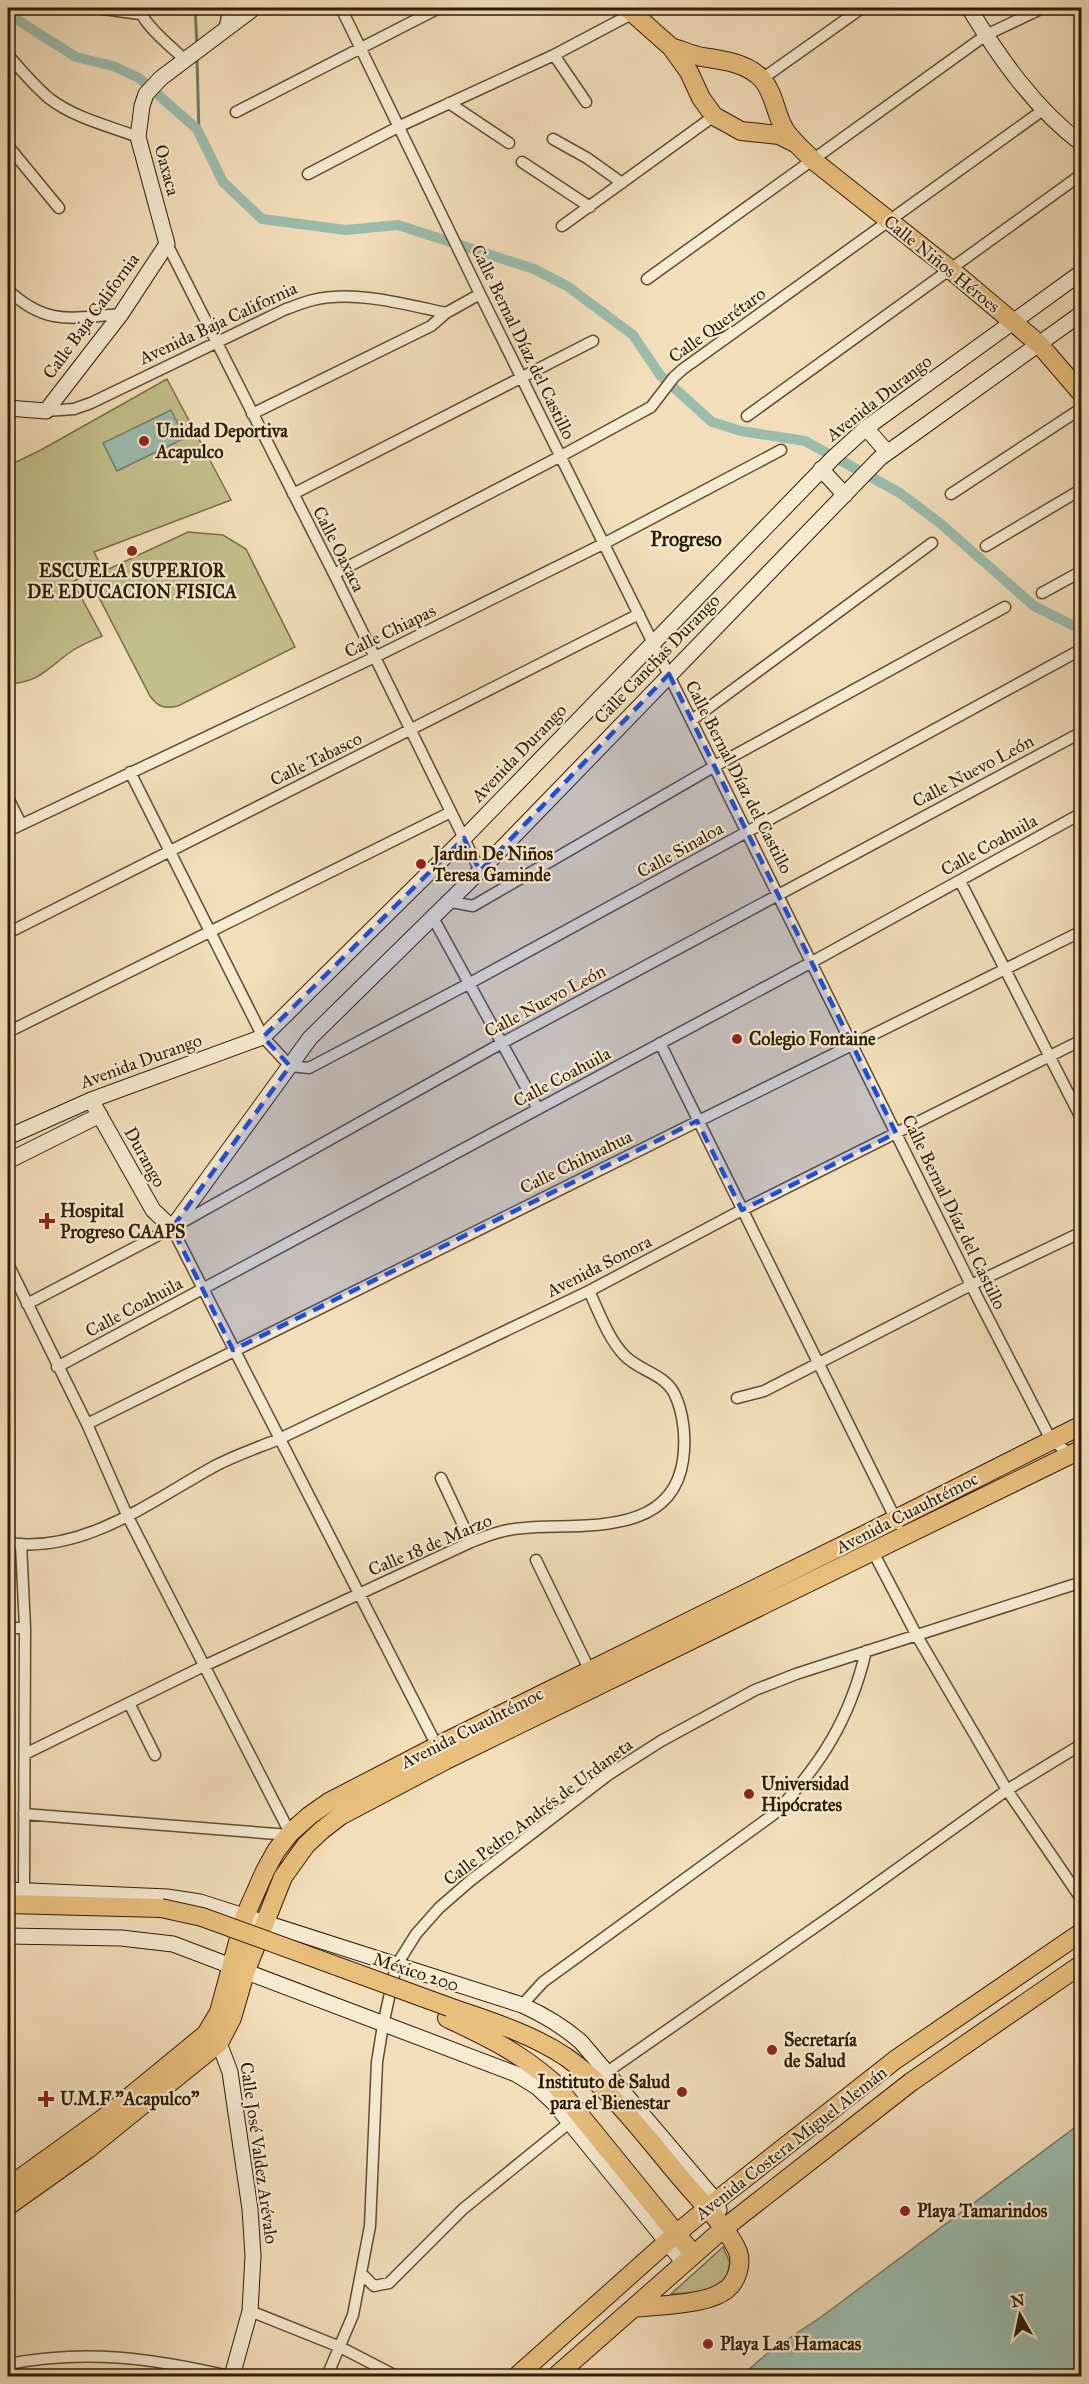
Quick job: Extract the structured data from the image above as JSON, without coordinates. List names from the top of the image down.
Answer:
{
  "streets": {
    "main road": [
      "Oaxaca",
      "Calle Niños Héroes",
      "Calle Baja California",
      "Avenida Baja California",
      "Avenida Durango",
      "Calle Canchas Durango",
      "Durango",
      "Avenida Cuauhtémoc",
      "México 200",
      "Avenida Costera Miguel Alemán",
      "Calle José Valdez Arévalo"
    ],
    "street": [
      "Calle Querétaro",
      "Calle Bernal Díaz del Castillo",
      "Calle Oaxaca",
      "Calle Chiapas",
      "Calle Tabasco",
      "Calle Nuevo León",
      "Calle Coahuila",
      "Calle Sinaloa",
      "Calle Chihuahua",
      "Avenida Sonora",
      "Calle 18 de Marzo",
      "Calle Pedro Andrés de Urdaneta"
    ]
  },
  "crossings": [
    ["Oaxaca", "Calle Baja California"],
    ["Oaxaca", "Calle Oaxaca"],
    ["Calle Niños Héroes", "Calle Querétaro"],
    ["Calle Niños Héroes", "Avenida Durango"],
    ["Calle Niños Héroes", "Calle Canchas Durango"],
    ["Calle Baja California", "Avenida Baja California"],
    ["Calle Baja California", "Calle Oaxaca"],
    ["Avenida Baja California", "Calle Oaxaca"],
    ["Calle Querétaro", "Calle Bernal Díaz del Castillo"],
    ["Calle Querétaro", "Calle Oaxaca"],
    ["Calle Bernal Díaz del Castillo", "Avenida Durango"],
    ["Calle Bernal Díaz del Castillo", "Calle Chiapas"],
    ["Calle Bernal Díaz del Castillo", "Calle Canchas Durango"],
    ["Calle Bernal Díaz del Castillo", "Calle Tabasco"],
    ["Calle Bernal Díaz del Castillo", "Calle Nuevo León"],
    ["Calle Bernal Díaz del Castillo", "Calle Coahuila"],
    ["Calle Bernal Díaz del Castillo", "Calle Sinaloa"],
    ["Calle Bernal Díaz del Castillo", "Calle Chihuahua"],
    ["Calle Bernal Díaz del Castillo", "Avenida Sonora"],
    ["Calle Bernal Díaz del Castillo", "Avenida Cuauhtémoc"],
    ["Avenida Durango", "Calle Oaxaca"],
    ["Avenida Durango", "Durango"],
    ["Calle Oaxaca", "Calle Chiapas"],
    ["Calle Oaxaca", "Calle Canchas Durango"],
    ["Calle Oaxaca", "Calle Tabasco"],
    ["Calle Canchas Durango", "Calle Sinaloa"],
    ["Calle Nuevo León", "Durango"],
    ["Avenida Sonora", "Calle 18 de Marzo"],
    ["Avenida Cuauhtémoc", "México 200"],
    ["Avenida Cuauhtémoc", "Calle José Valdez Arévalo"],
    ["Calle Pedro Andrés de Urdaneta", "México 200"],
    ["México 200", "Avenida Costera Miguel Alemán"]
  ],
  "districts": ["Progreso"],
  "places": {
    "other": [
      "Unidad Deportiva Acapulco",
      "ESCUELA SUPERIOR DE EDUCACION FISICA",
      "Jardin De Niños Teresa Gaminde",
      "Colegio Fontaine",
      "Universidad Hipócrates",
      "Secretaría de Salud",
      "Instituto de Salud para el Bienestar",
      "Playa Tamarindos",
      "Playa Las Hamacas"
    ],
    "health": ["Hospital Progreso CAAPS", "U.M.F \"Acapulco\""]
  },
  "north": "top"
}
